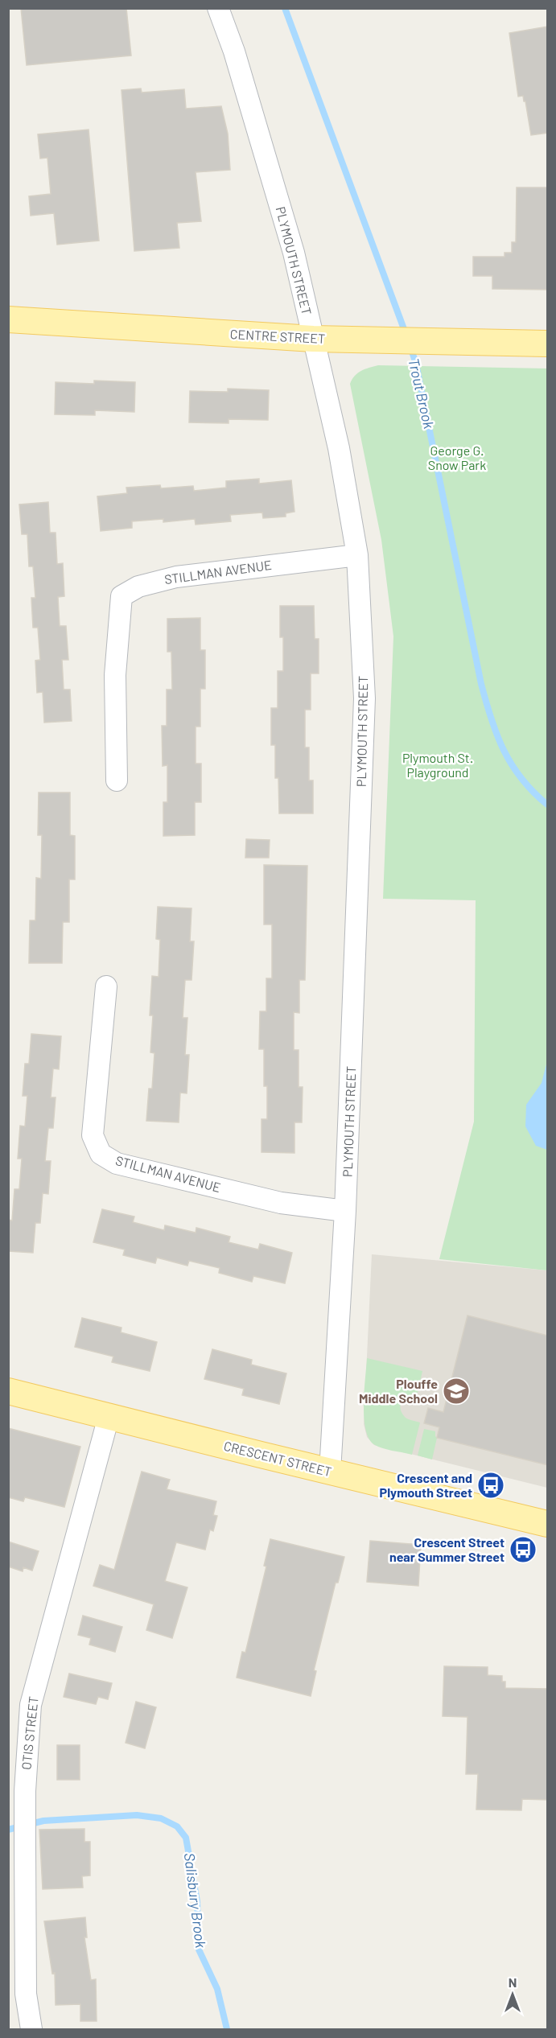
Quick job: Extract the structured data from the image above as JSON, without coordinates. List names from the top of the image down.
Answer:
{
  "streets": {
    "main road": ["CENTRE STREET", "CRESCENT STREET"],
    "street": ["PLYMOUTH STREET", "STILLMAN AVENUE", "OTIS STREET"]
  },
  "crossings": [
    ["PLYMOUTH STREET", "CENTRE STREET"],
    ["PLYMOUTH STREET", "STILLMAN AVENUE"],
    ["PLYMOUTH STREET", "CRESCENT STREET"],
    ["CRESCENT STREET", "OTIS STREET"]
  ],
  "water": ["Trout Brook", "Salisbury Brook"],
  "parks": ["George G. Snow Park", "Plymouth St. Playground"],
  "places": {
    "school or university": ["Plouffe Middle School"],
    "bus stop": ["Crescent and Plymouth Street", "Crescent Street near Summer Street"]
  },
  "north": "top"
}
